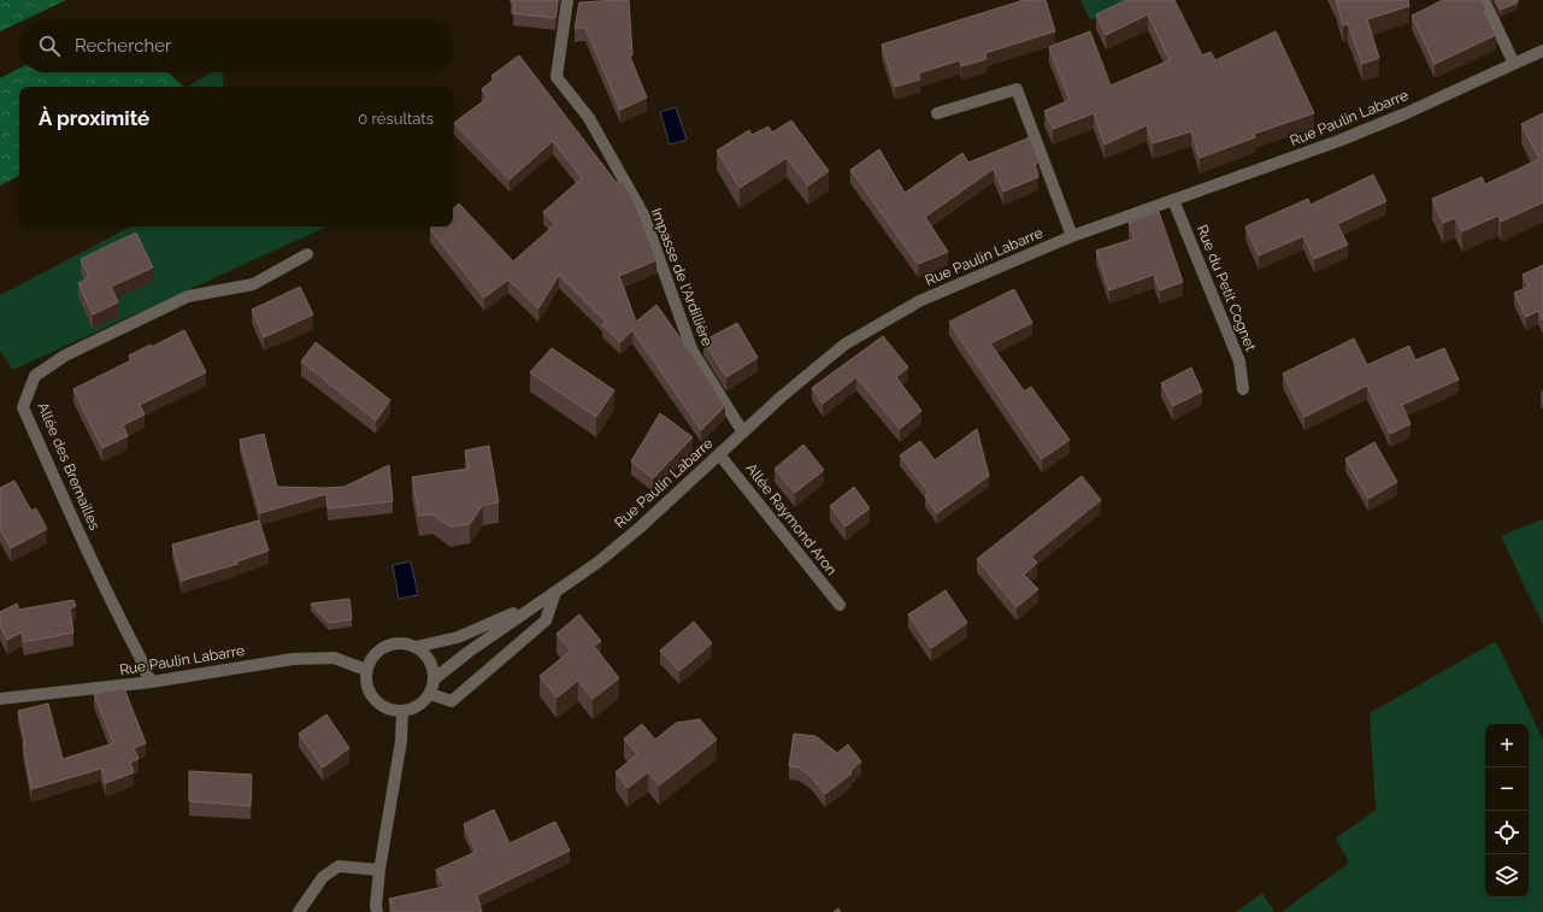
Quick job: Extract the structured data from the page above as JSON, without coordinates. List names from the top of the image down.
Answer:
{
  "streets": {
    "street": [
      "Rue Paulin Labarre",
      "Impasse de l'Ardillière",
      "Rue du Petit Cognet",
      "Allée des Bremailles",
      "Allée Raymond Aron"
    ]
  },
  "crossings": [
    ["Rue Paulin Labarre", "Impasse de l'Ardillière"],
    ["Rue Paulin Labarre", "Rue du Petit Cognet"],
    ["Rue Paulin Labarre", "Allée des Bremailles"],
    ["Rue Paulin Labarre", "Allée Raymond Aron"]
  ],
  "page": {
    "search": "Rechercher",
    "heading": ["À proximité", "0 résultats"],
    "map_buttons": ["+", "−"]
  }
}
